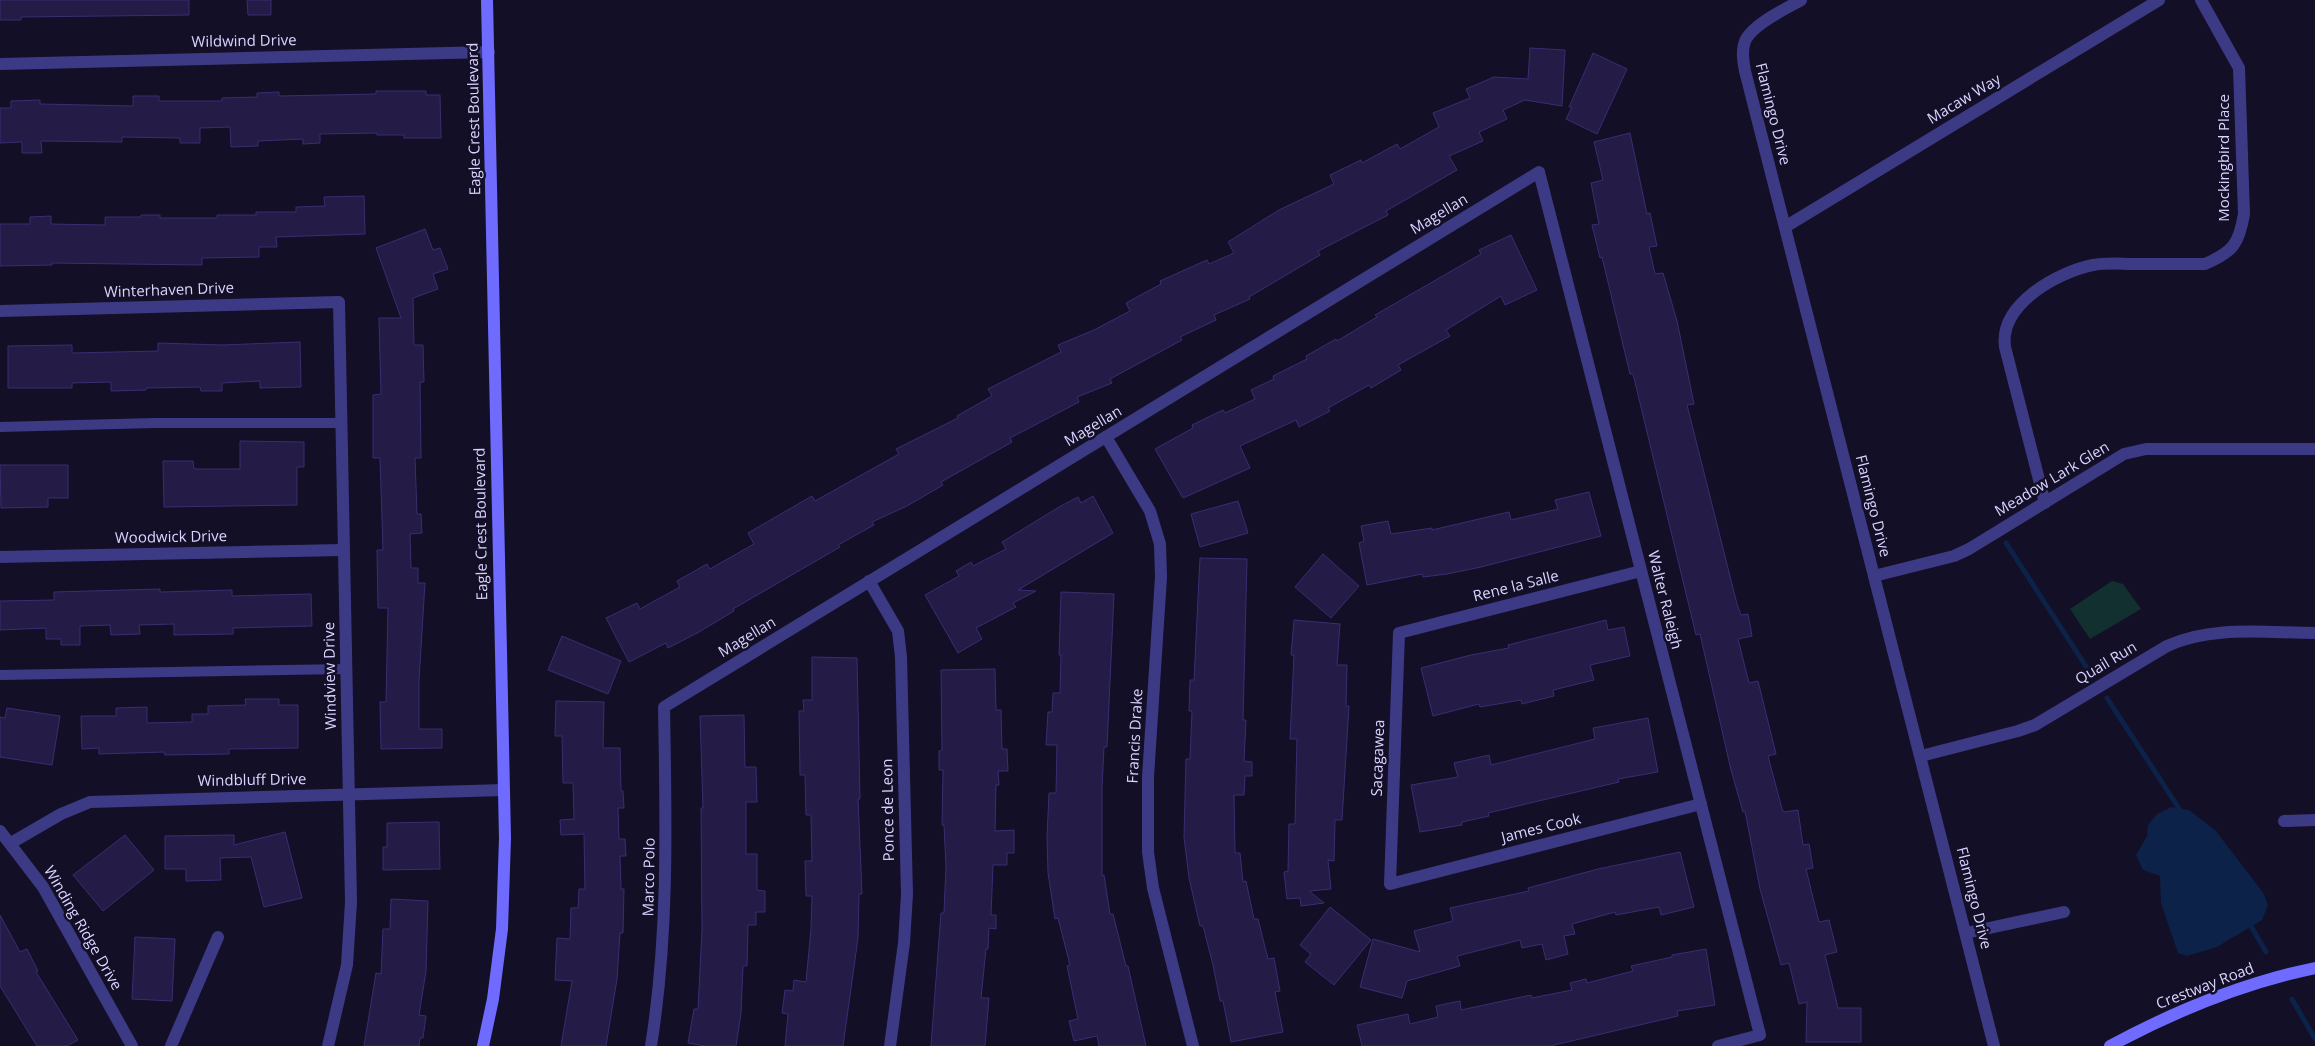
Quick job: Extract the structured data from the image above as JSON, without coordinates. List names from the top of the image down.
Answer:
{
  "streets": {
    "main road": ["Eagle Crest Boulevard", "Crestway Road"],
    "street": [
      "Wildwind Drive",
      "Macaw Way",
      "Flamingo Drive",
      "Mockingbird Place",
      "Magellan",
      "Winterhaven Drive",
      "Meadow Lark Glen",
      "Woodwick Drive",
      "Rene la Salle",
      "Walter Raleigh",
      "Quail Run",
      "Windview Drive",
      "Francis Drake",
      "Sacagawea",
      "Windbluff Drive",
      "Ponce de Leon",
      "James Cook",
      "Marco Polo",
      "Winding Ridge Drive"
    ]
  },
  "crossings": [
    ["Wildwind Drive", "Eagle Crest Boulevard"],
    ["Macaw Way", "Flamingo Drive"],
    ["Flamingo Drive", "Meadow Lark Glen"],
    ["Flamingo Drive", "Quail Run"],
    ["Eagle Crest Boulevard", "Windbluff Drive"],
    ["Mockingbird Place", "Meadow Lark Glen"],
    ["Magellan", "Walter Raleigh"],
    ["Magellan", "Francis Drake"],
    ["Magellan", "Ponce de Leon"],
    ["Magellan", "Marco Polo"],
    ["Winterhaven Drive", "Windview Drive"],
    ["Woodwick Drive", "Windview Drive"],
    ["Rene la Salle", "Walter Raleigh"],
    ["Rene la Salle", "Sacagawea"],
    ["Walter Raleigh", "James Cook"],
    ["Windview Drive", "Windbluff Drive"],
    ["Sacagawea", "James Cook"],
    ["Windbluff Drive", "Winding Ridge Drive"]
  ]
}
